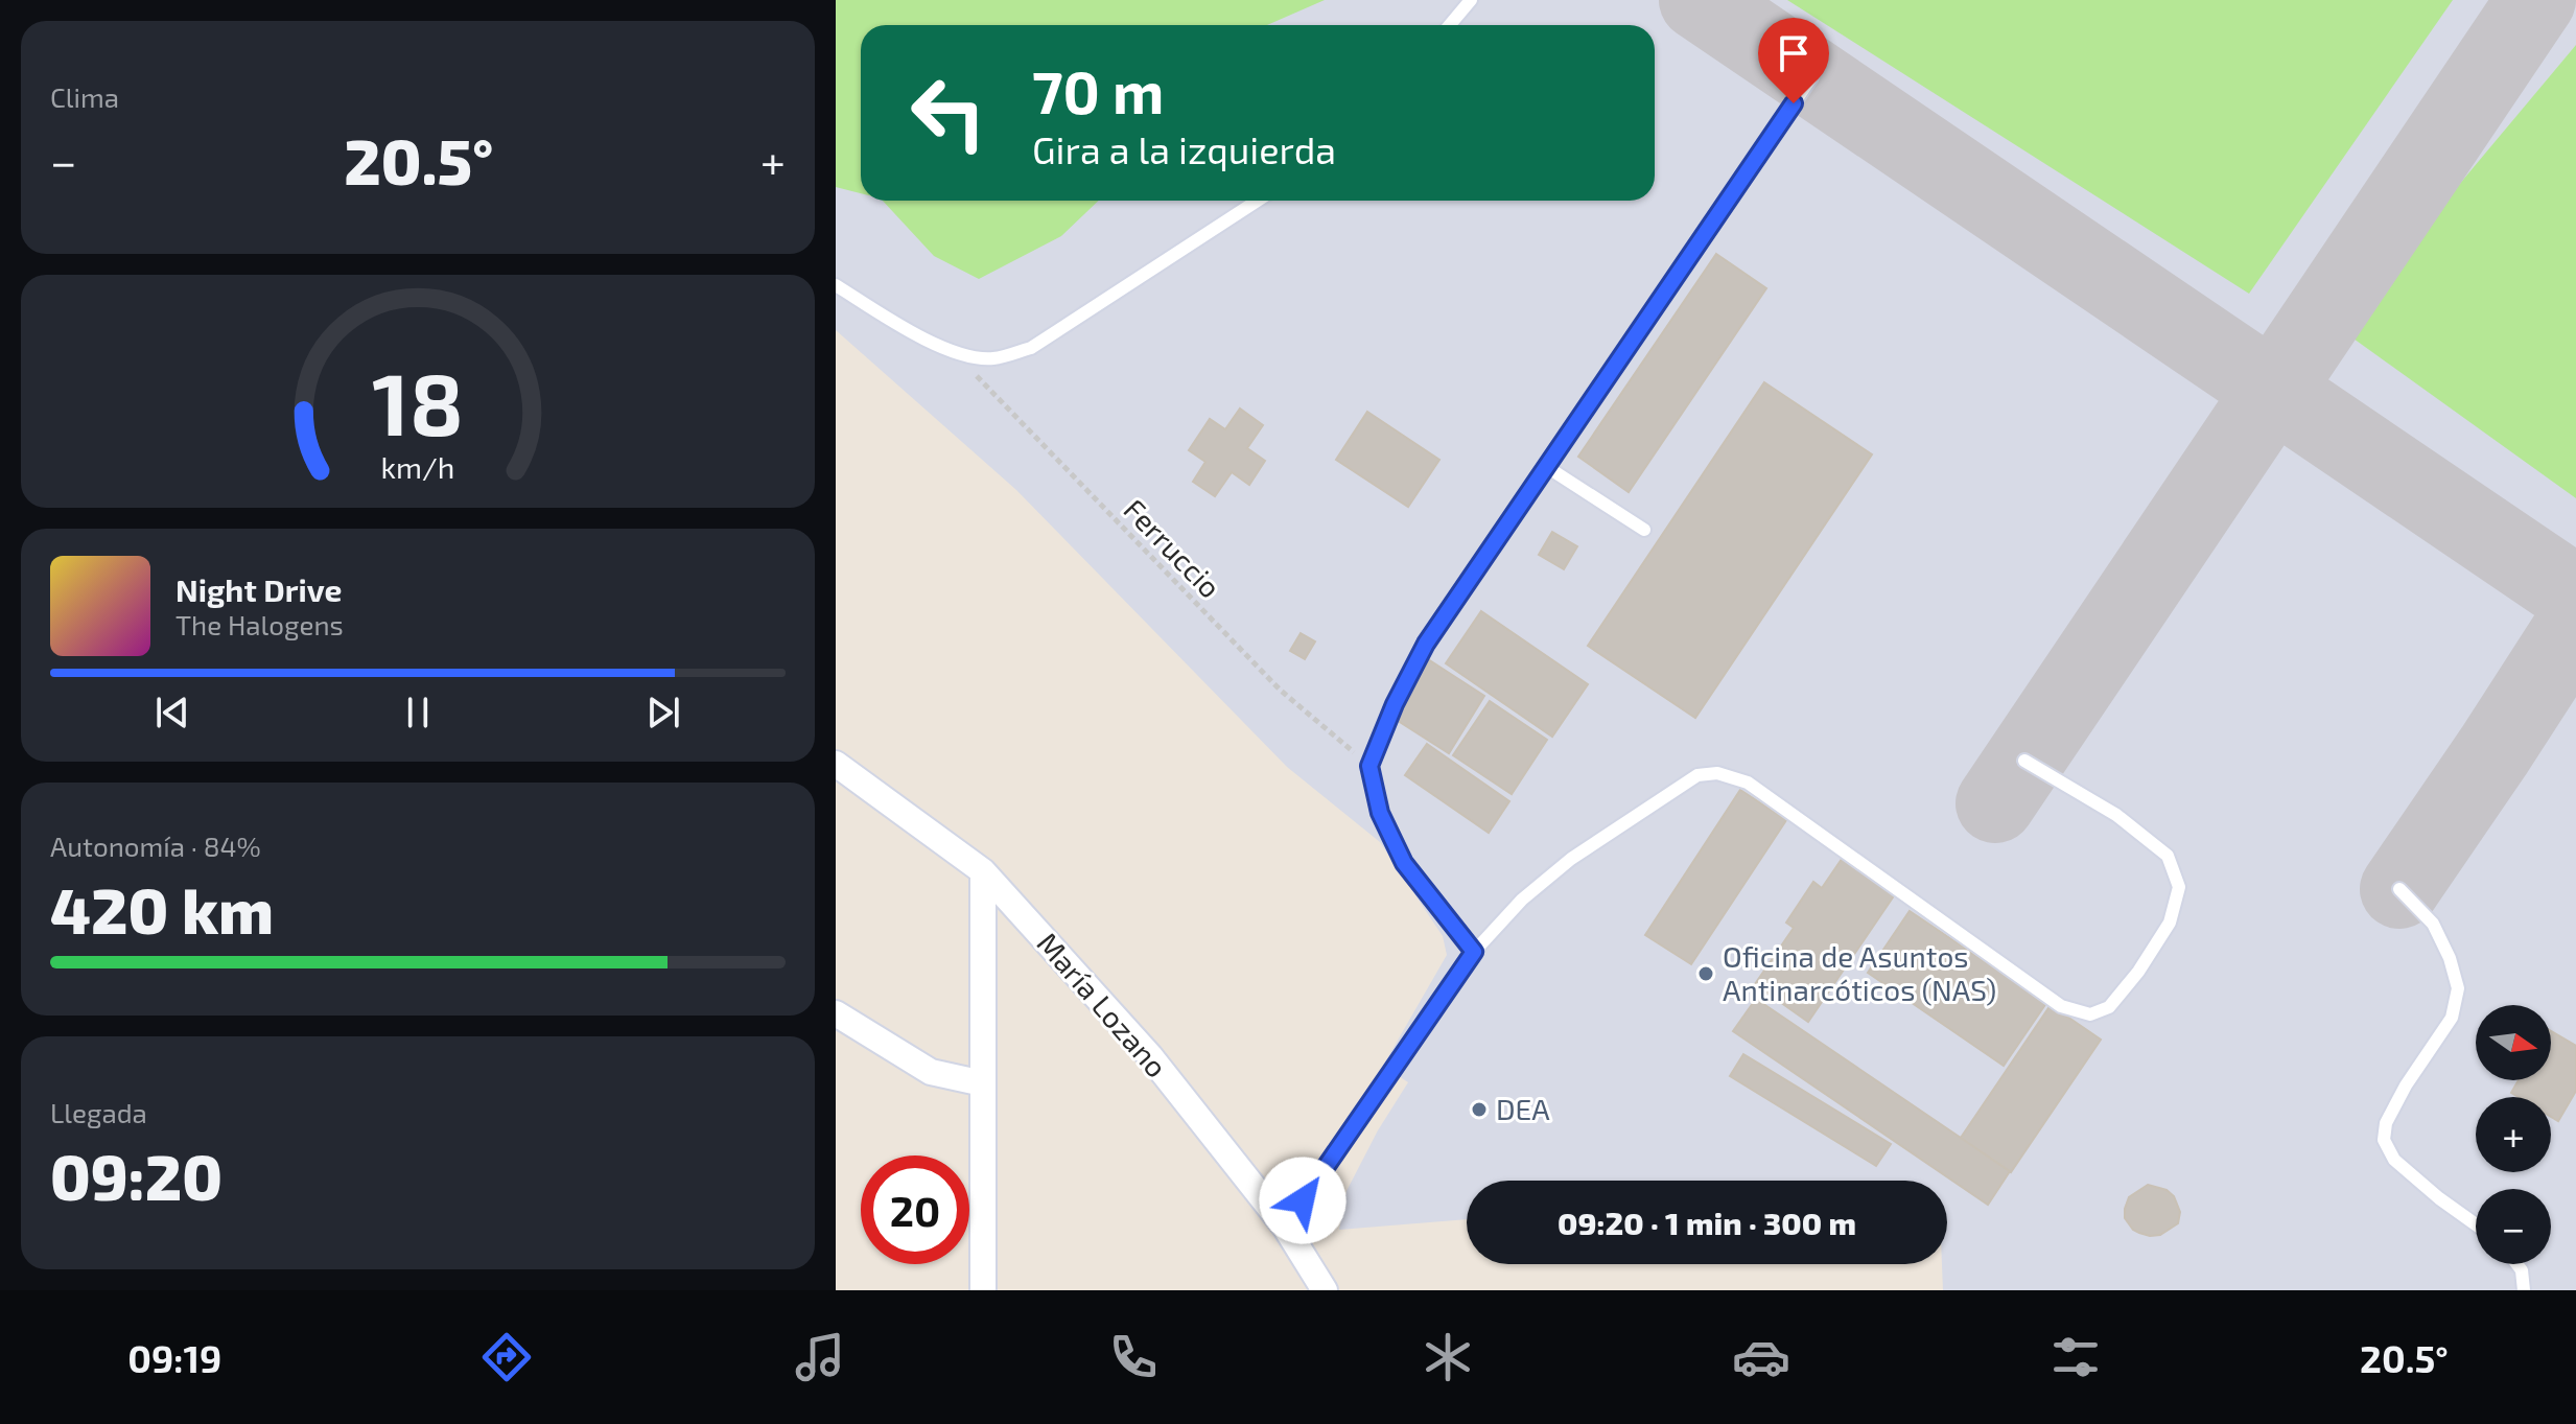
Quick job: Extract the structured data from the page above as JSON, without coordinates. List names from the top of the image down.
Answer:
{
  "streets": {
    "street": ["María Lozano"],
    "path": ["Ferruccio"]
  },
  "places": ["Oficina de Asuntos Antinarcóticos (NAS)", "DEA"],
  "north": "right",
  "page": {
    "tile": [
      "Clima",
      ["Autonomía · 84%", "420 km"],
      ["Llegada", "09:20"]
    ],
    "turn": ["70 m", "Gira a la izquierda"],
    "heat": ["−", "20.5°", "+"],
    "song": ["Night Drive", "The Halogens"],
    "map_buttons": ["+", "−"],
    "limit": "20",
    "trip": "09:20 · 1 min · 300 m",
    "tabs": ["09:19", "20.5°"],
    "gauge": ["18", "km/h"]
  }
}
